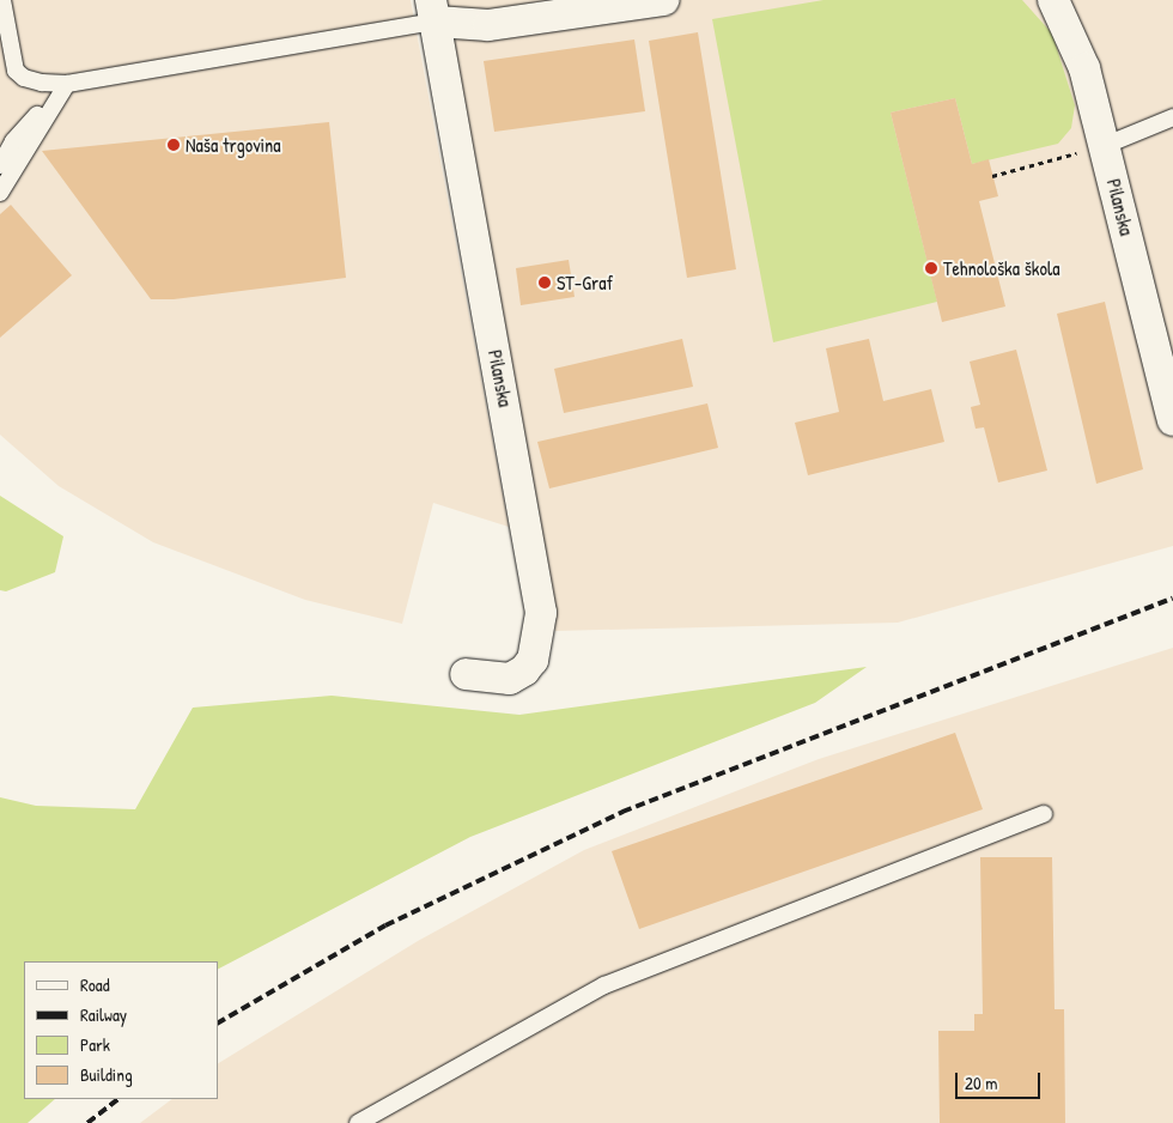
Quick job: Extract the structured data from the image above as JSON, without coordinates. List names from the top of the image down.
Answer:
{
  "streets": {
    "street": ["Pilanska"]
  },
  "places": ["Naša trgovina", "Tehnološka škola", "ST-Graf"],
  "legend": [
    "Road",
    "Railway",
    "Park",
    "Building"
  ],
  "scale_bar": "20 m"
}
